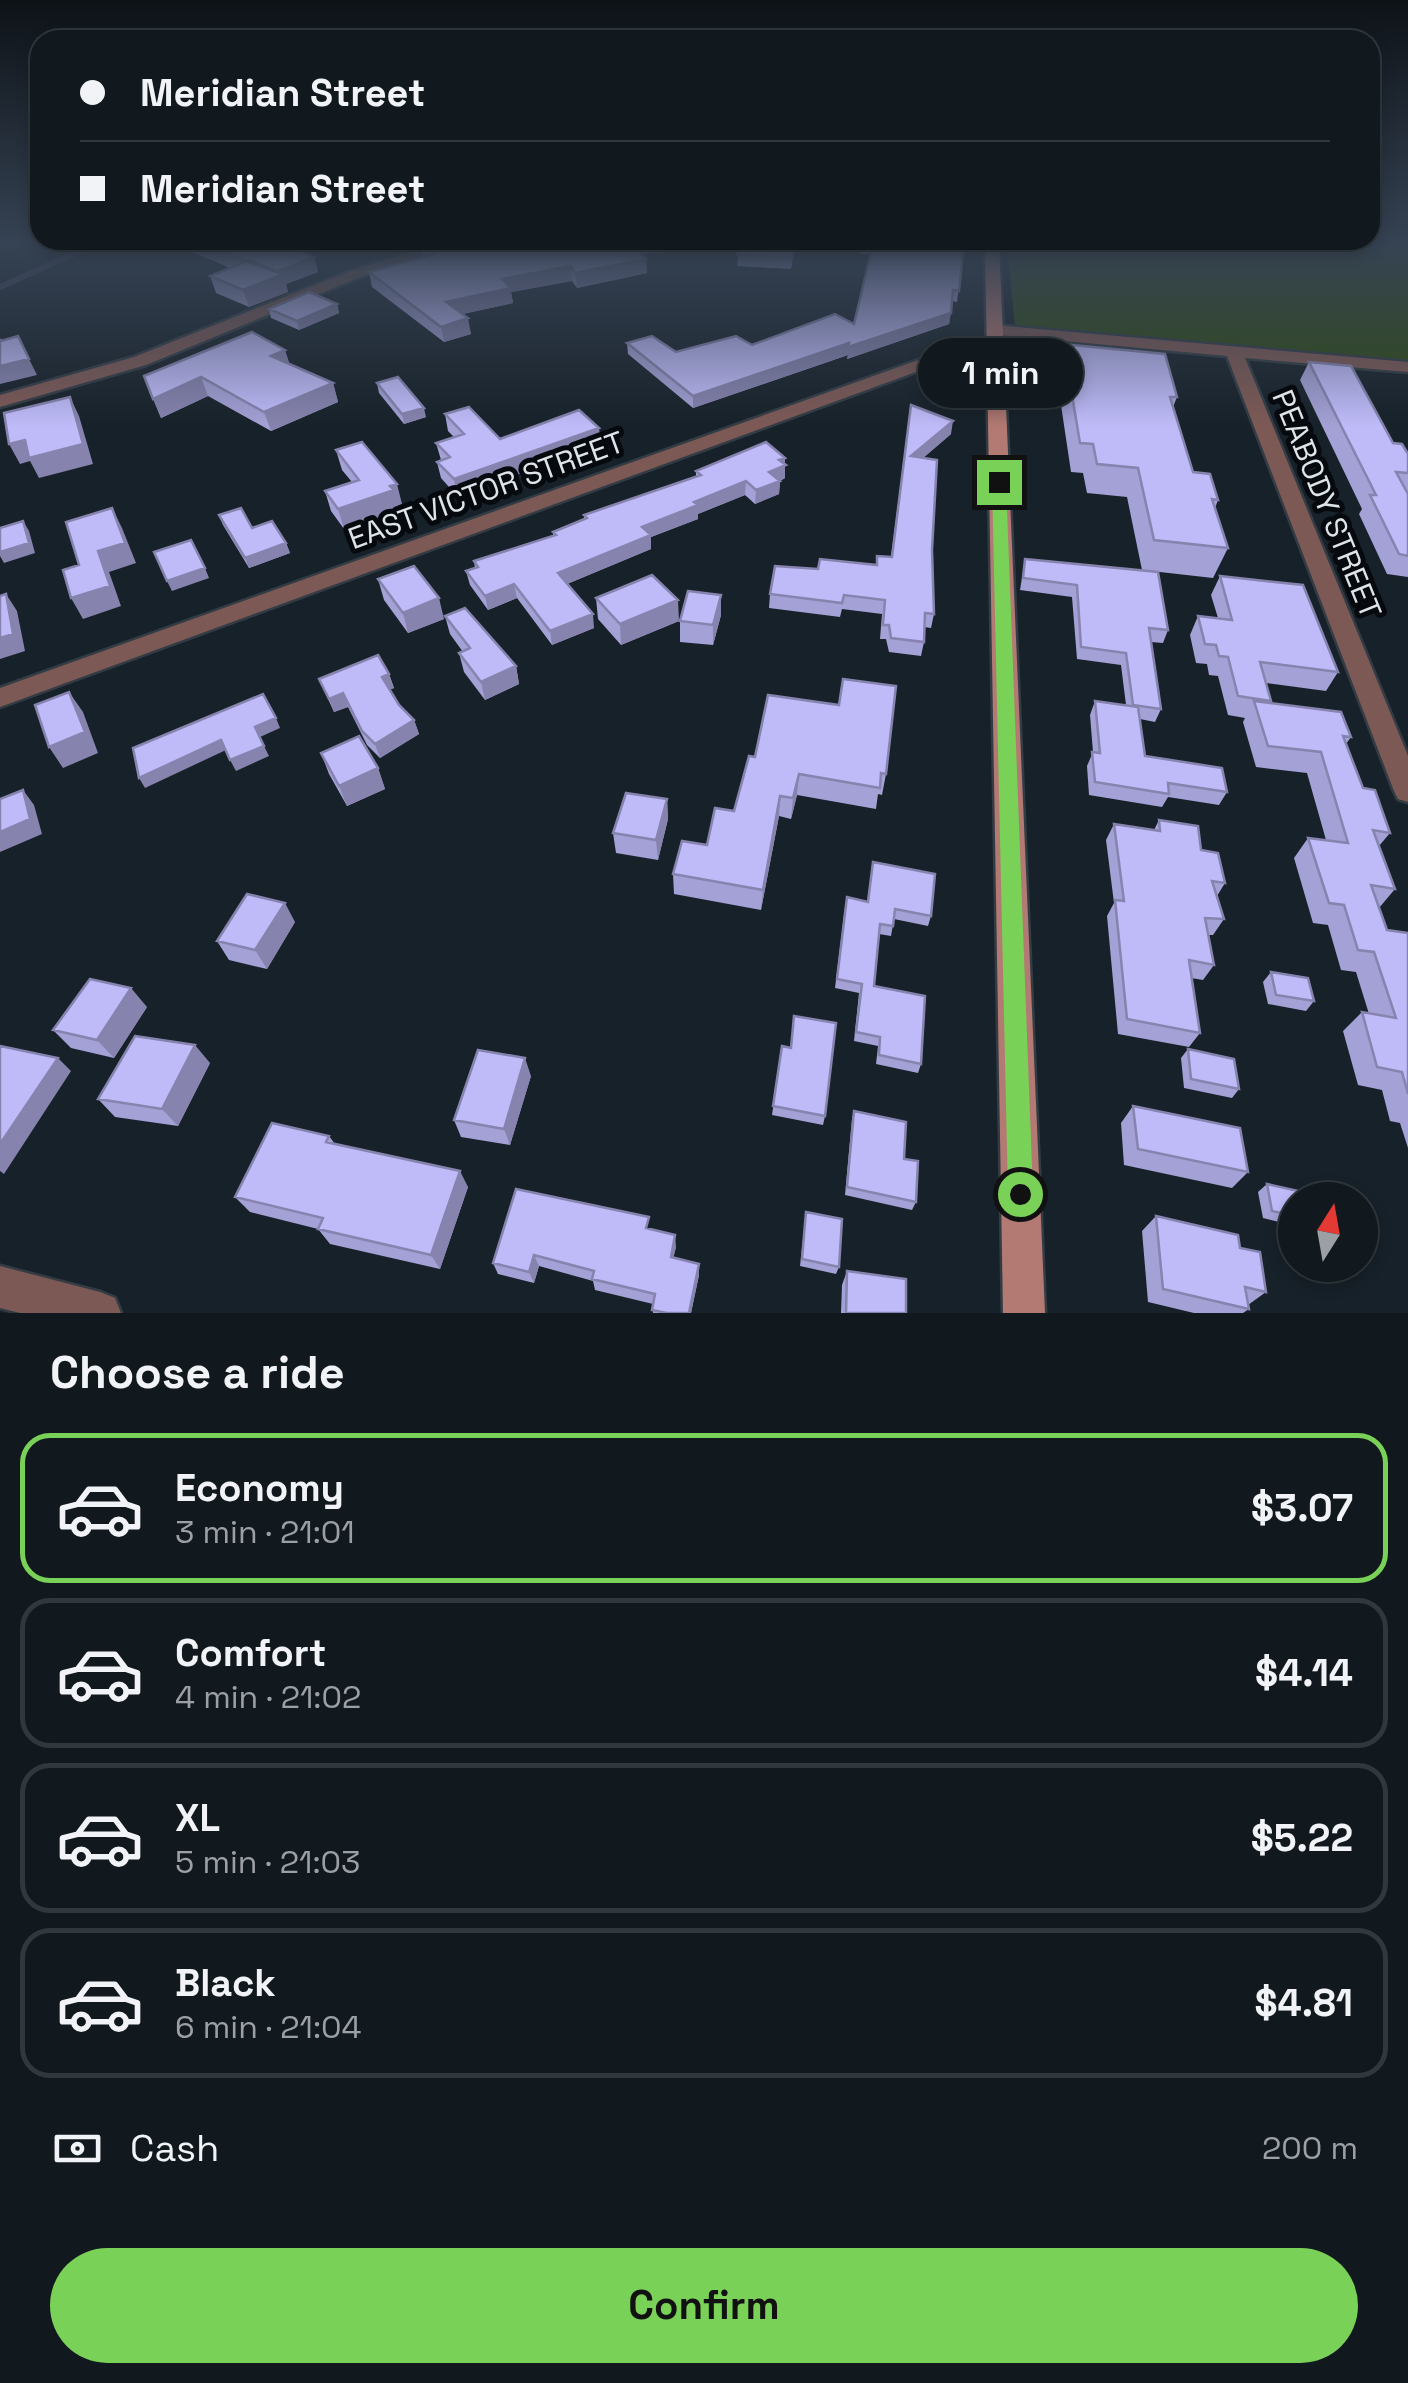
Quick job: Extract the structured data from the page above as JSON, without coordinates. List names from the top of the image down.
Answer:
{
  "streets": {
    "street": ["EAST VICTOR STREET", "PEABODY STREET"]
  },
  "crossings": [
    ["EAST VICTOR STREET", "PEABODY STREET"]
  ],
  "north": "top",
  "page": {
    "banner": ["Meridian Street", "Meridian Street"],
    "bubble": "1 min",
    "heading": "Choose a ride",
    "list": [
      {
        "name": "Economy",
        "note": "3 min · 21:01",
        "value": "$3.07"
      },
      {
        "name": "Comfort",
        "note": "4 min · 21:02",
        "value": "$4.14"
      },
      {
        "name": "XL",
        "note": "5 min · 21:03",
        "value": "$5.22"
      },
      {
        "name": "Black",
        "note": "6 min · 21:04",
        "value": "$4.81"
      }
    ],
    "pay": ["Cash", "200 m"],
    "buttons": "Confirm"
  }
}
